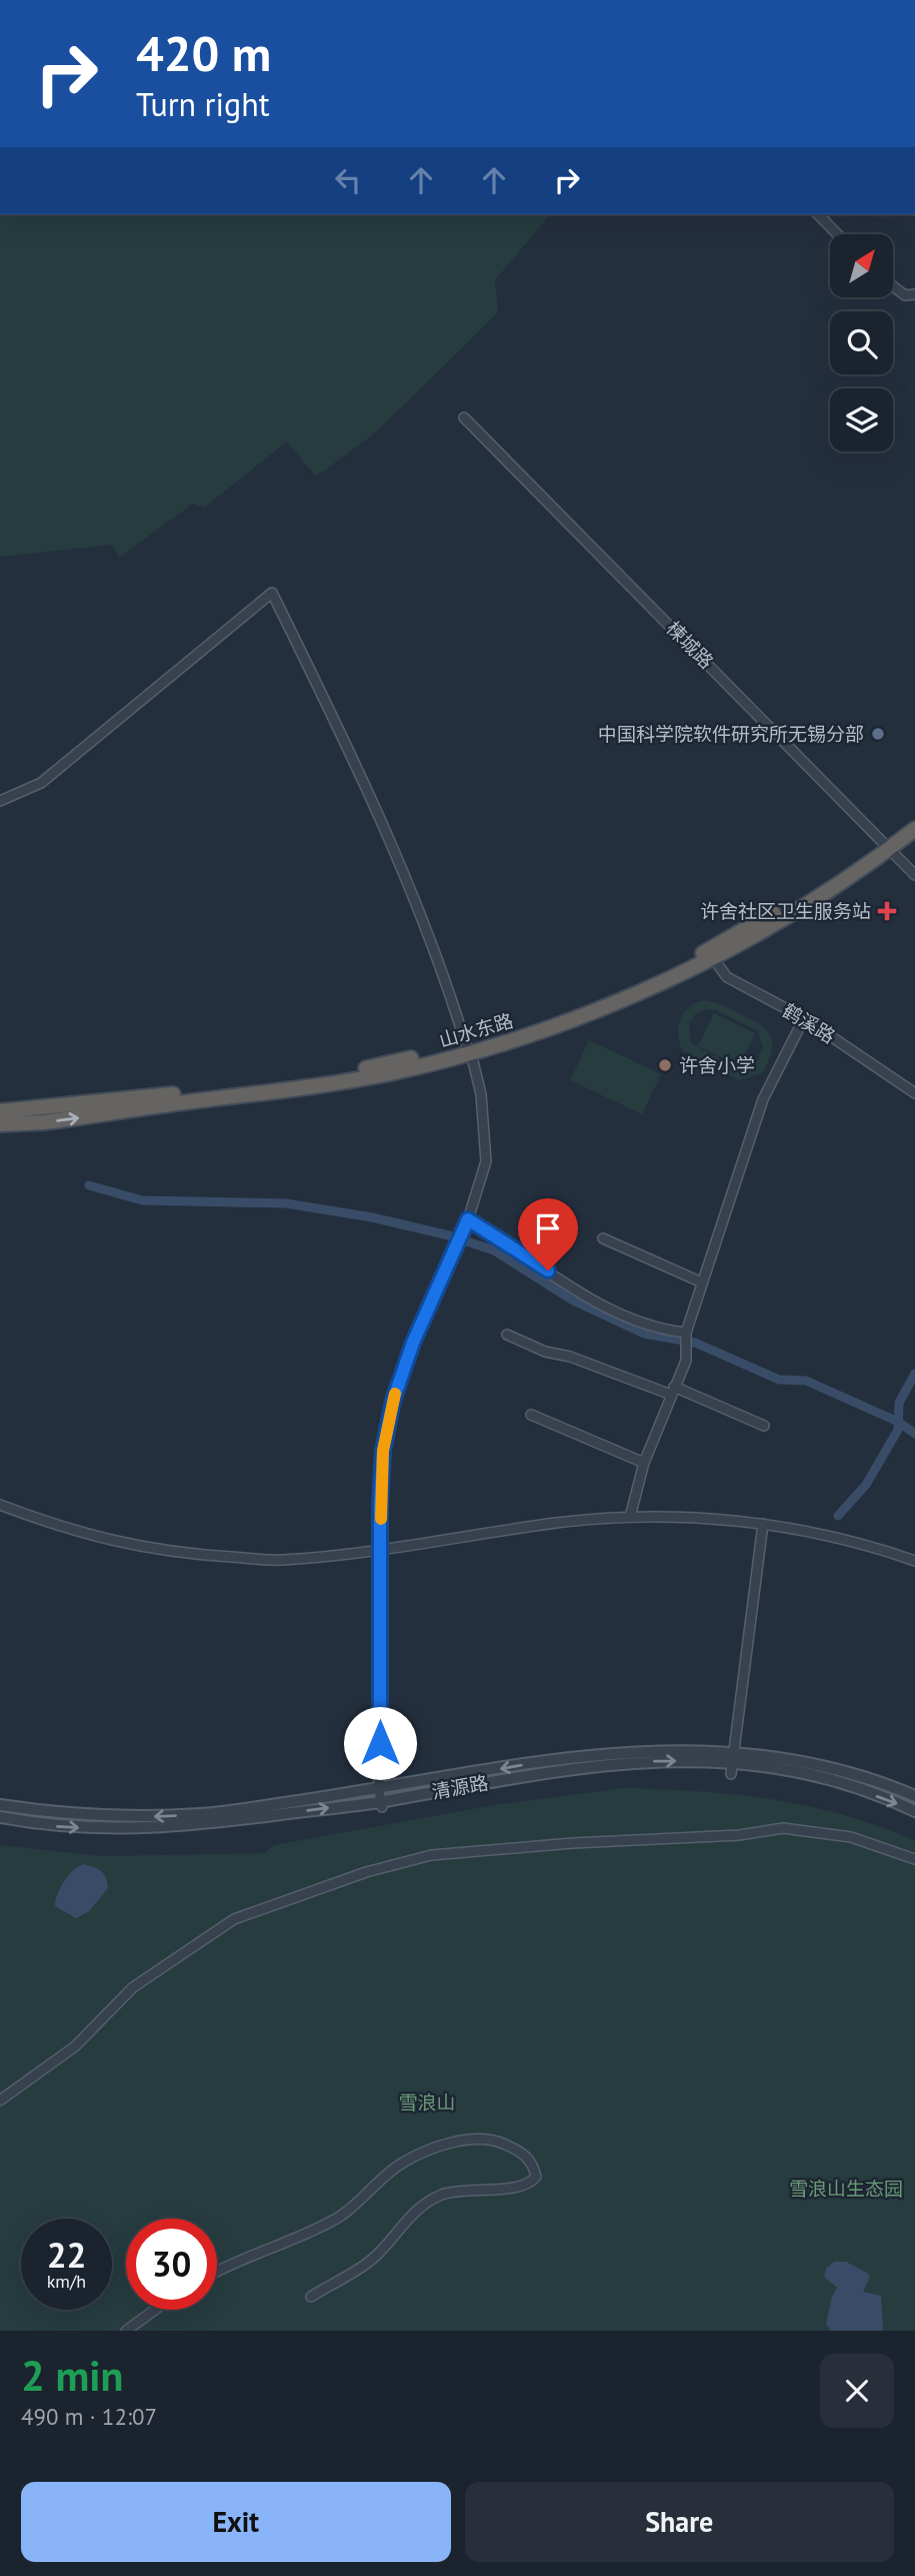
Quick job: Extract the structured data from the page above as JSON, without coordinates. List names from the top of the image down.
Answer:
{
  "streets": {
    "highway": ["山水东路"],
    "street": ["楝城路", "鹤溪路", "清源路"]
  },
  "crossings": [
    ["楝城路", "山水东路"],
    ["鹤溪路", "山水东路"]
  ],
  "parks": ["雪浪山", "雪浪山生态园"],
  "places": {
    "other": ["中国科学院软件研究所无锡分部", "许舍小学"],
    "health": ["许舍社区卫生服务站"]
  },
  "north": "top right",
  "page": {
    "turn": ["420 m", "Turn right"],
    "speed": "22 km/h",
    "limit": "30",
    "heading": ["2 min", "490 m · 12:07"],
    "buttons": ["Exit", "Share"]
  }
}
